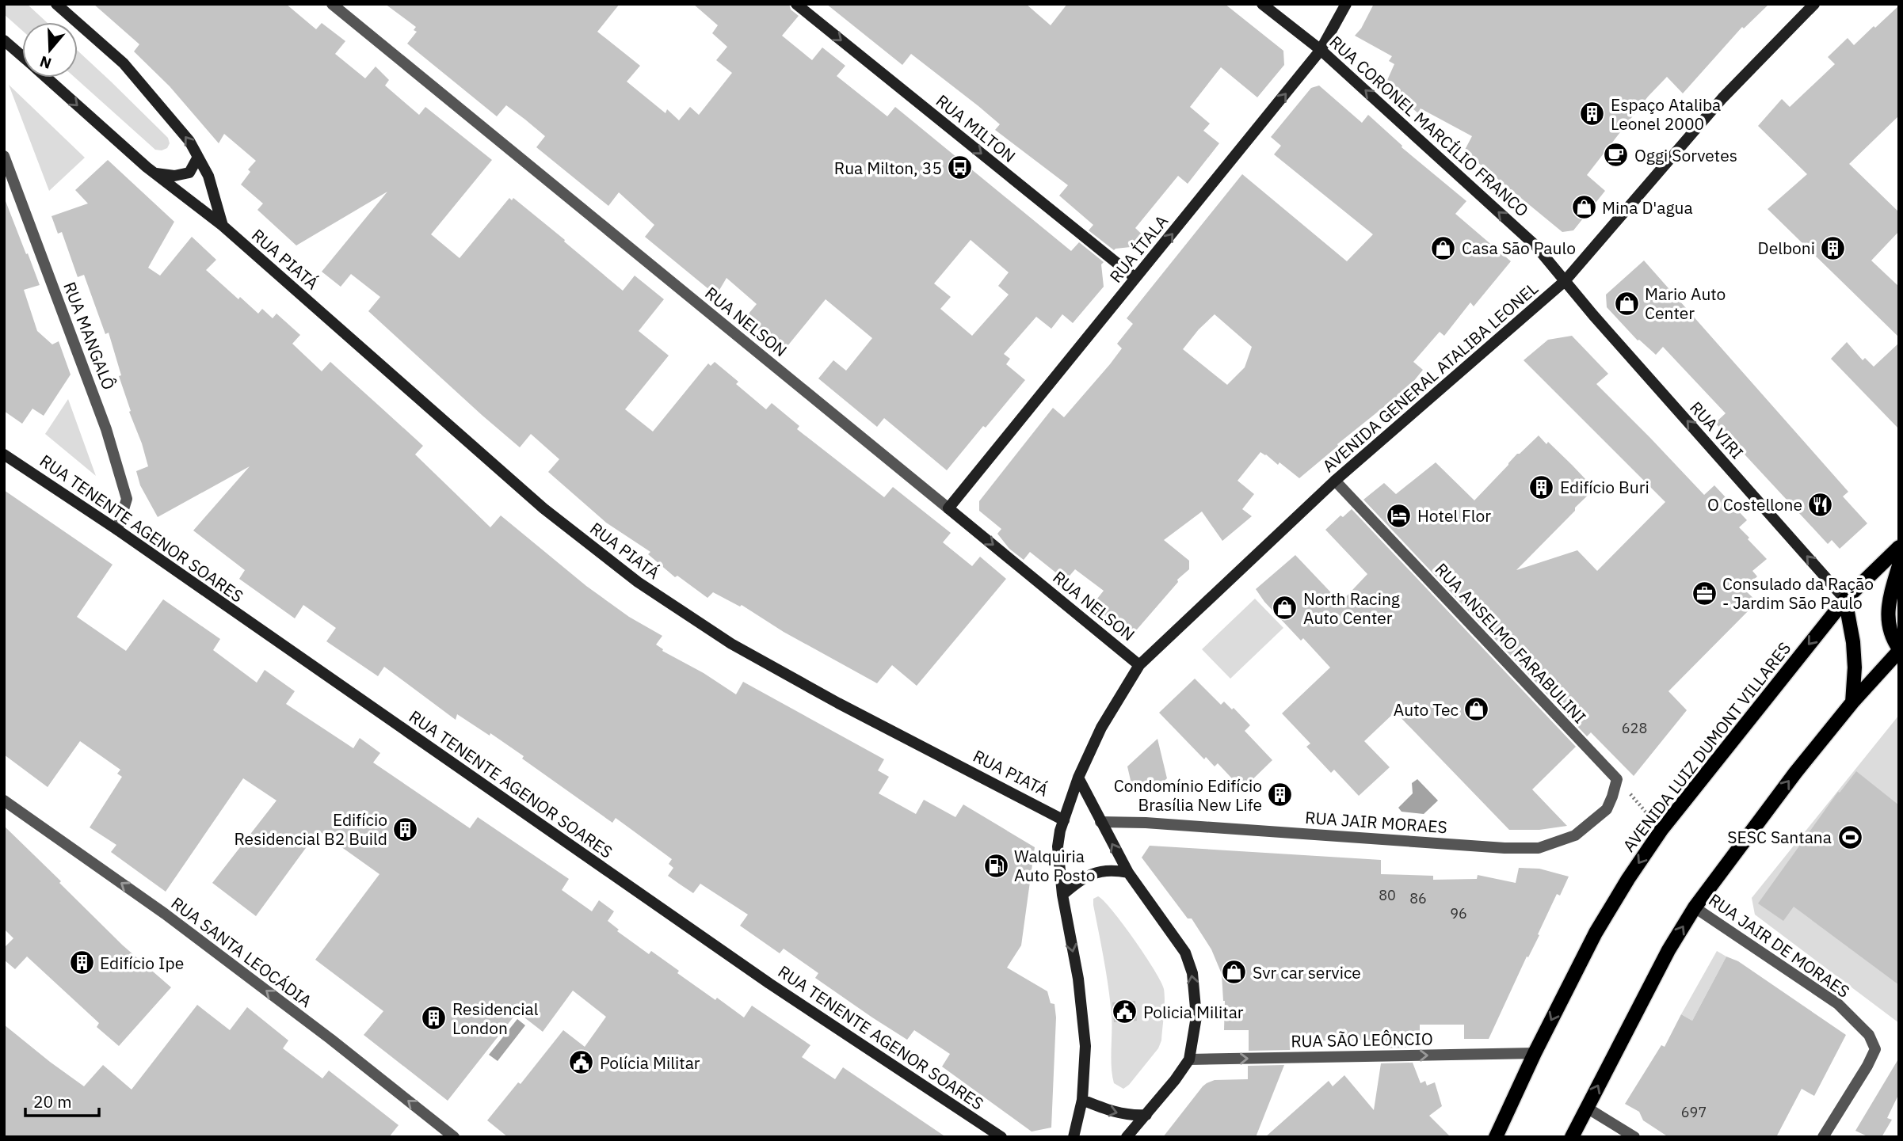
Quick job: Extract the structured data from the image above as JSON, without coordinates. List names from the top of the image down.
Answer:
{
  "streets": {
    "main road": [
      "RUA CORONEL MARCÍLIO FRANCO",
      "RUA MILTON",
      "RUA ÍTALA",
      "RUA PIATÁ",
      "RUA NELSON",
      "AVENIDA GENERAL ATALIBA LEONEL",
      "RUA VIRI",
      "RUA TENENTE AGENOR SOARES",
      "AVENIDA LUIZ DUMONT VILLARES"
    ],
    "street": [
      "RUA MANGALÔ",
      "RUA ANSELMO FARABULINI",
      "RUA JAIR MORAES",
      "RUA JAIR DE MORAES",
      "RUA SANTA LEOCÁDIA",
      "RUA SÃO LEÔNCIO"
    ]
  },
  "crossings": [
    ["RUA CORONEL MARCÍLIO FRANCO", "RUA ÍTALA"],
    ["RUA CORONEL MARCÍLIO FRANCO", "AVENIDA GENERAL ATALIBA LEONEL"],
    ["RUA CORONEL MARCÍLIO FRANCO", "RUA VIRI"],
    ["RUA MILTON", "RUA ÍTALA"],
    ["RUA ÍTALA", "RUA NELSON"],
    ["RUA PIATÁ", "AVENIDA GENERAL ATALIBA LEONEL"],
    ["RUA NELSON", "AVENIDA GENERAL ATALIBA LEONEL"],
    ["RUA MANGALÔ", "RUA TENENTE AGENOR SOARES"],
    ["AVENIDA GENERAL ATALIBA LEONEL", "RUA VIRI"],
    ["AVENIDA GENERAL ATALIBA LEONEL", "RUA ANSELMO FARABULINI"],
    ["RUA VIRI", "AVENIDA LUIZ DUMONT VILLARES"],
    ["RUA ANSELMO FARABULINI", "RUA JAIR MORAES"],
    ["AVENIDA LUIZ DUMONT VILLARES", "RUA SÃO LEÔNCIO"]
  ],
  "one_way": [
    "RUA CORONEL MARCÍLIO FRANCO",
    "RUA MILTON",
    "RUA ÍTALA",
    "RUA VIRI",
    "RUA SANTA LEOCÁDIA",
    "RUA SÃO LEÔNCIO"
  ],
  "places": {
    "building": [
      "Espaço Ataliba Leonel 2000",
      "Delboni",
      "Edifício Buri",
      "Condomínio Edifício Brasília New Life",
      "Edifício Residencial B2 Build",
      "Edifício Ipe",
      "Residencial London"
    ],
    "cafe": ["Oggi Sorvetes"],
    "bus stop": ["Rua Milton, 35"],
    "shop": [
      "Mina D'agua",
      "Casa São Paulo",
      "Mario Auto Center",
      "North Racing Auto Center",
      "Auto Tec",
      "Svr car service"
    ],
    "restaurant": ["O Costellone"],
    "hotel": ["Hotel Flor"],
    "office": ["Consulado da Ração - Jardim São Paulo"],
    "sports": ["SESC Santana"],
    "fuel station": ["Walquiria Auto Posto"],
    "public building": ["Policia Militar", "Polícia Militar"]
  },
  "house_numbers": [
    "628",
    "80",
    "86",
    "96",
    "697"
  ],
  "scale_bar": "20 m",
  "north": "bottom"
}
